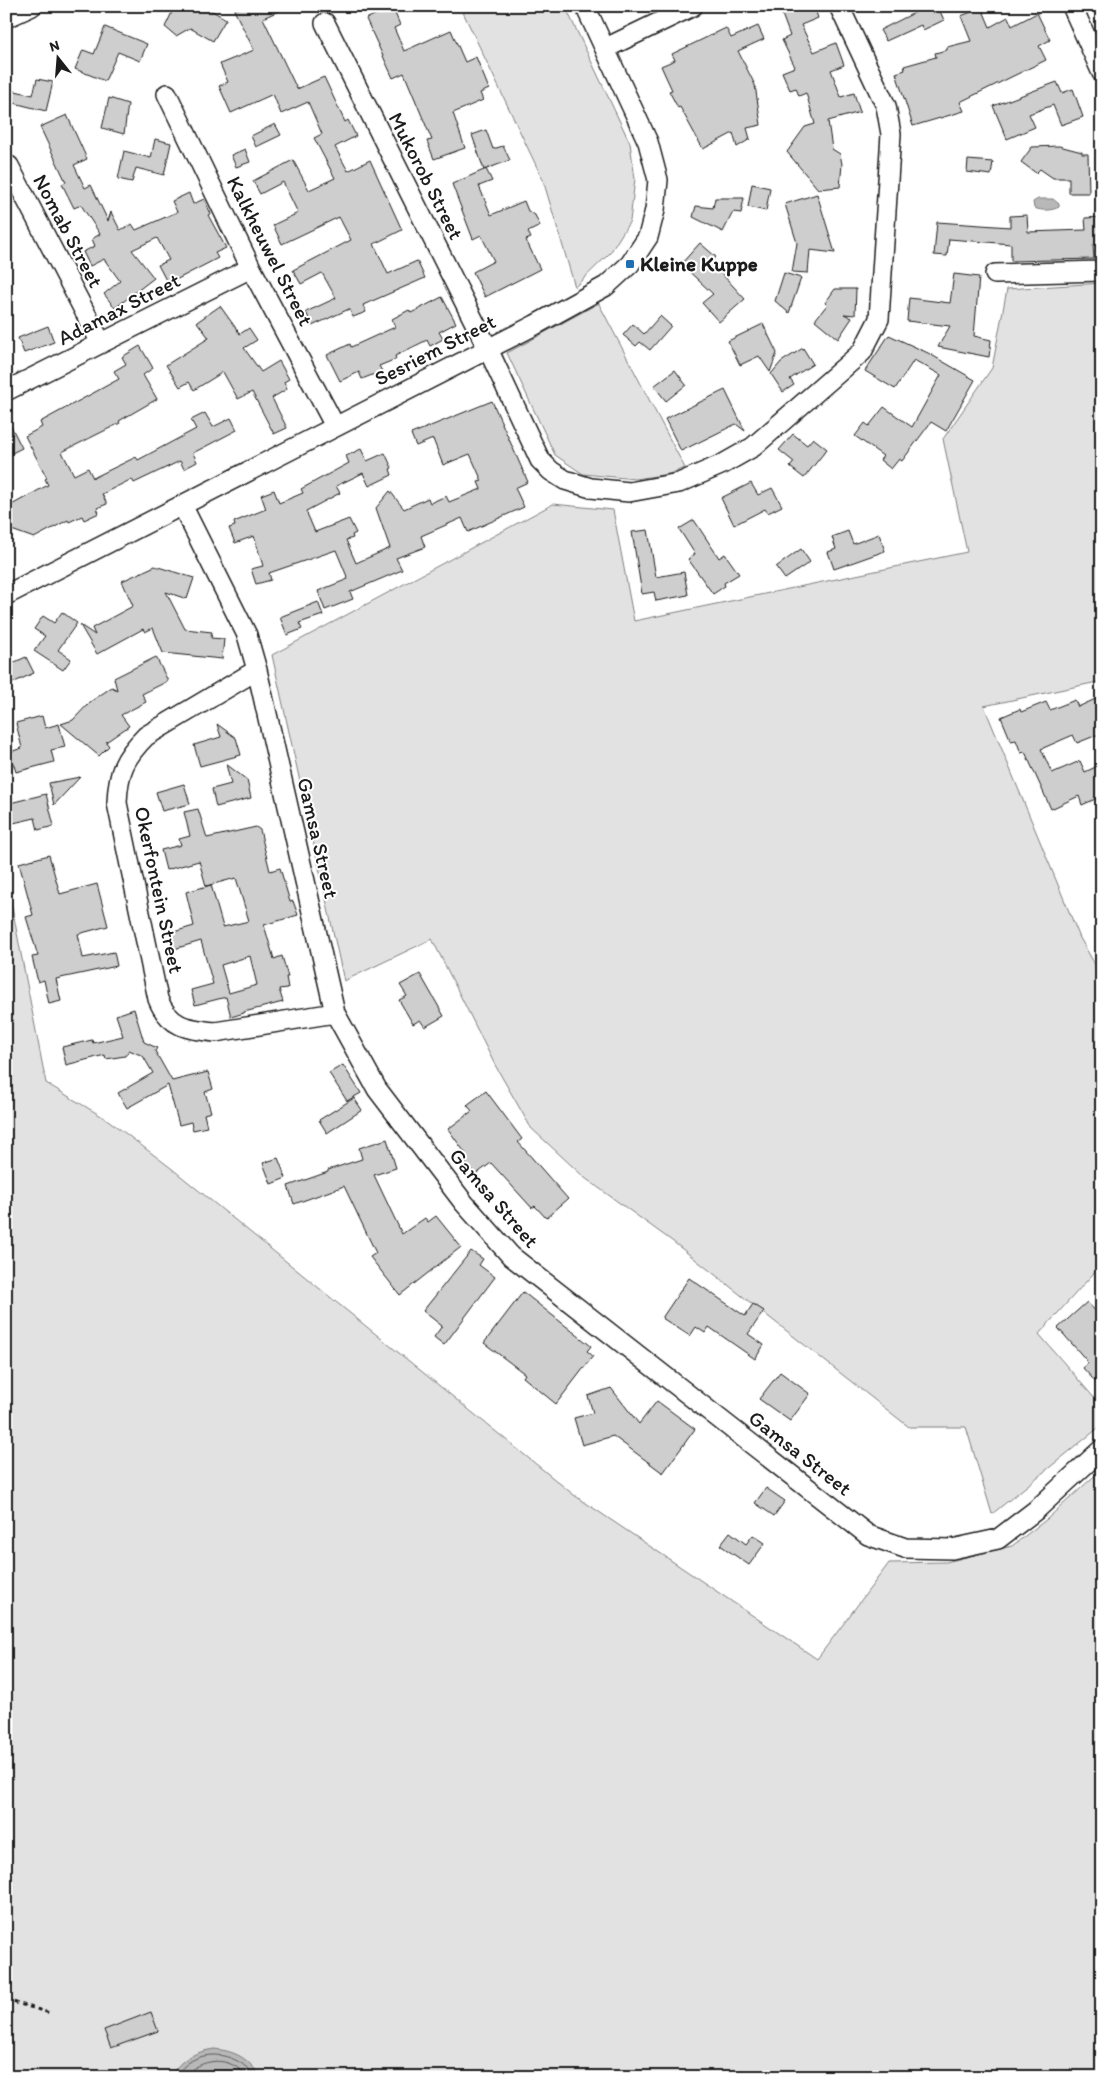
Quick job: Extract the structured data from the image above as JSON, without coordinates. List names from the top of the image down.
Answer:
{
  "streets": {
    "street": [
      "Mukorob Street",
      "Nomab Street",
      "Kalkheuwel Street",
      "Adamax Street",
      "Sesriem Street",
      "Gamsa Street",
      "Okerfontein Street"
    ]
  },
  "crossings": [
    ["Mukorob Street", "Sesriem Street"],
    ["Nomab Street", "Adamax Street"],
    ["Kalkheuwel Street", "Adamax Street"],
    ["Kalkheuwel Street", "Sesriem Street"],
    ["Sesriem Street", "Gamsa Street"],
    ["Gamsa Street", "Okerfontein Street"]
  ],
  "places": {
    "transit": ["Kleine Kuppe"]
  },
  "north": "top"
}
